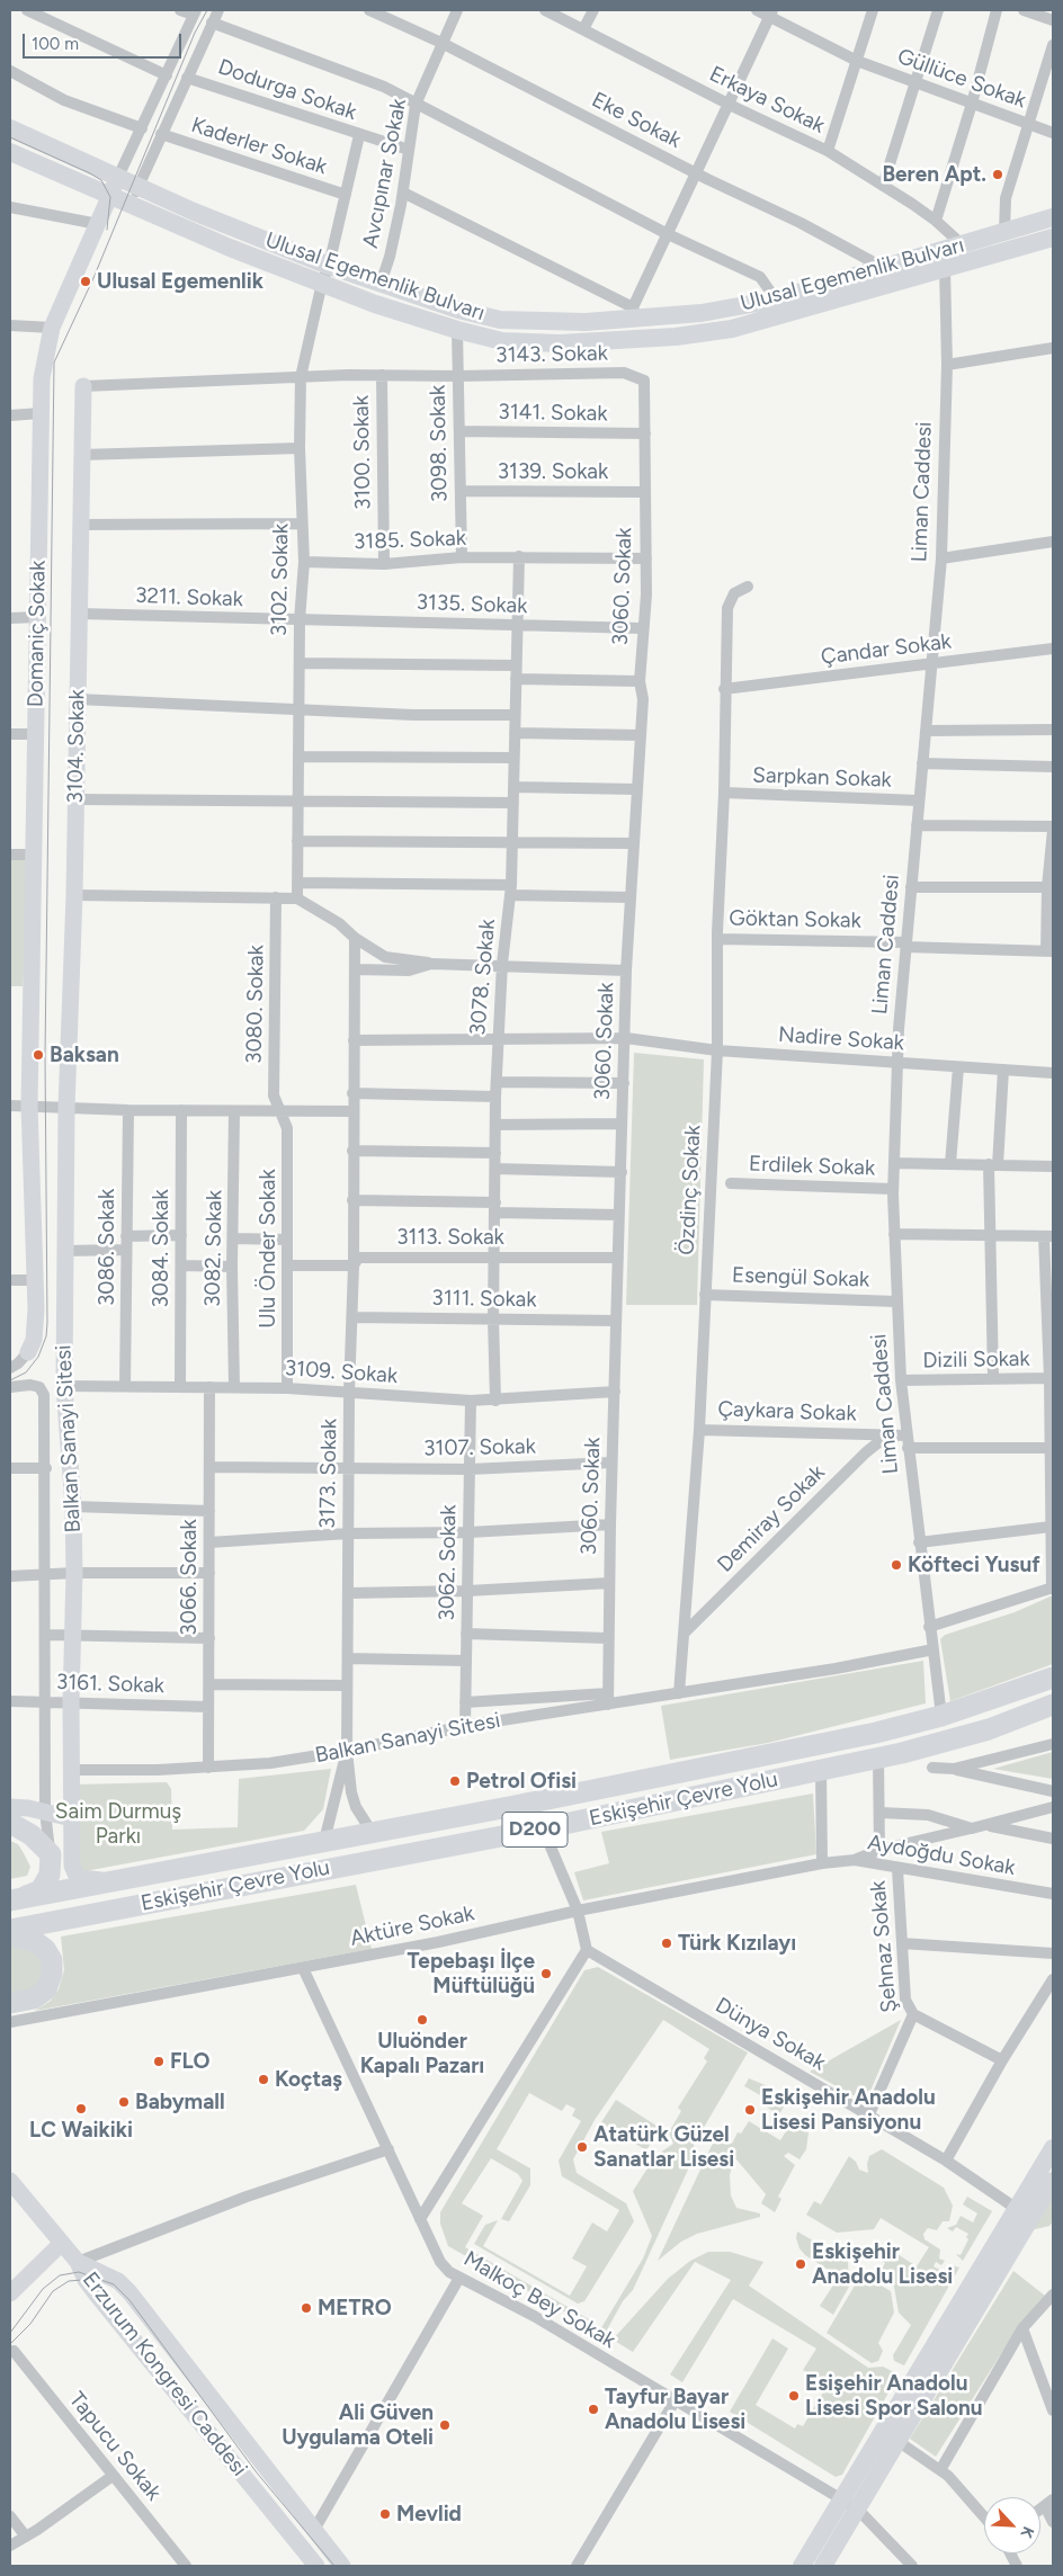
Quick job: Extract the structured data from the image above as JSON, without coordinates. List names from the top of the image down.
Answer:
{
  "streets": {
    "highway": ["Eskişehir Çevre Yolu", "D200"],
    "main road": ["Ulusal Egemenlik Bulvarı"],
    "street": [
      "Güllüce Sokak",
      "Dodurga Sokak",
      "Erkaya Sokak",
      "Eke Sokak",
      "Kaderler Sokak",
      "Avcıpınar Sokak",
      "3143. Sokak",
      "3141. Sokak",
      "3098. Sokak",
      "3100. Sokak",
      "3139. Sokak",
      "Liman Caddesi",
      "3185. Sokak",
      "3102. Sokak",
      "3060. Sokak",
      "3211. Sokak",
      "3135. Sokak",
      "Domaniç Sokak",
      "Çandar Sokak",
      "3104. Sokak",
      "Sarpkan Sokak",
      "Göktan Sokak",
      "3078. Sokak",
      "3080. Sokak",
      "Nadire Sokak",
      "Erdilek Sokak",
      "Özdinç Sokak",
      "3113. Sokak",
      "3086. Sokak",
      "3084. Sokak",
      "3082. Sokak",
      "Ulu Önder Sokak",
      "Esengül Sokak",
      "3111. Sokak",
      "Dizili Sokak",
      "3109. Sokak",
      "Çaykara Sokak",
      "Balkan Sanayi Sitesi",
      "3107. Sokak",
      "3173. Sokak",
      "Demiray Sokak",
      "3062. Sokak",
      "3066. Sokak",
      "3161. Sokak",
      "Aydoğdu Sokak",
      "Aktüre Sokak",
      "Şehnaz Sokak",
      "Dünya Sokak",
      "Malkoç Bey Sokak",
      "Erzurum Kongresi Caddesi",
      "Tapucu Sokak"
    ]
  },
  "crossings": [
    ["Dodurga Sokak", "Avcıpınar Sokak"],
    ["Dodurga Sokak", "3102. Sokak"],
    ["Erkaya Sokak", "Ulusal Egemenlik Bulvarı"],
    ["Eke Sokak", "Avcıpınar Sokak"],
    ["Eke Sokak", "Ulusal Egemenlik Bulvarı"],
    ["Kaderler Sokak", "3102. Sokak"],
    ["Avcıpınar Sokak", "Ulusal Egemenlik Bulvarı"],
    ["Ulusal Egemenlik Bulvarı", "3098. Sokak"],
    ["Ulusal Egemenlik Bulvarı", "Liman Caddesi"],
    ["Ulusal Egemenlik Bulvarı", "3102. Sokak"],
    ["Ulusal Egemenlik Bulvarı", "Domaniç Sokak"],
    ["3143. Sokak", "3098. Sokak"],
    ["3143. Sokak", "3100. Sokak"],
    ["3143. Sokak", "3102. Sokak"],
    ["3143. Sokak", "3060. Sokak"],
    ["3143. Sokak", "3104. Sokak"],
    ["3141. Sokak", "3098. Sokak"],
    ["3141. Sokak", "3060. Sokak"],
    ["3098. Sokak", "3139. Sokak"],
    ["3098. Sokak", "3185. Sokak"],
    ["3100. Sokak", "3185. Sokak"],
    ["3139. Sokak", "3060. Sokak"],
    ["Liman Caddesi", "Çandar Sokak"],
    ["Liman Caddesi", "Sarpkan Sokak"],
    ["Liman Caddesi", "Göktan Sokak"],
    ["Liman Caddesi", "Nadire Sokak"],
    ["Liman Caddesi", "Erdilek Sokak"],
    ["Liman Caddesi", "Esengül Sokak"],
    ["Liman Caddesi", "Dizili Sokak"],
    ["Liman Caddesi", "Çaykara Sokak"],
    ["Liman Caddesi", "Eskişehir Çevre Yolu"],
    ["3185. Sokak", "3102. Sokak"],
    ["3185. Sokak", "3060. Sokak"],
    ["3185. Sokak", "3078. Sokak"],
    ["3102. Sokak", "3211. Sokak"],
    ["3102. Sokak", "3135. Sokak"],
    ["3060. Sokak", "3135. Sokak"],
    ["3060. Sokak", "Nadire Sokak"],
    ["3060. Sokak", "3113. Sokak"],
    ["3060. Sokak", "3111. Sokak"],
    ["3060. Sokak", "3109. Sokak"],
    ["3060. Sokak", "Balkan Sanayi Sitesi"],
    ["3060. Sokak", "3107. Sokak"],
    ["3211. Sokak", "3135. Sokak"],
    ["3211. Sokak", "3104. Sokak"],
    ["3135. Sokak", "3078. Sokak"],
    ["Çandar Sokak", "Özdinç Sokak"],
    ["3104. Sokak", "Balkan Sanayi Sitesi"],
    ["Sarpkan Sokak", "Özdinç Sokak"],
    ["Göktan Sokak", "Özdinç Sokak"],
    ["3078. Sokak", "Nadire Sokak"],
    ["3078. Sokak", "3113. Sokak"],
    ["3078. Sokak", "3111. Sokak"],
    ["3078. Sokak", "3109. Sokak"],
    ["3080. Sokak", "Ulu Önder Sokak"],
    ["Nadire Sokak", "Özdinç Sokak"],
    ["Nadire Sokak", "3173. Sokak"],
    ["Özdinç Sokak", "Esengül Sokak"],
    ["Özdinç Sokak", "Çaykara Sokak"],
    ["Özdinç Sokak", "Demiray Sokak"],
    ["3113. Sokak", "Ulu Önder Sokak"],
    ["3113. Sokak", "3173. Sokak"],
    ["3086. Sokak", "3109. Sokak"],
    ["3084. Sokak", "3109. Sokak"],
    ["3082. Sokak", "3109. Sokak"],
    ["Ulu Önder Sokak", "3109. Sokak"],
    ["3111. Sokak", "3173. Sokak"],
    ["3109. Sokak", "Balkan Sanayi Sitesi"],
    ["3109. Sokak", "3173. Sokak"],
    ["3109. Sokak", "3062. Sokak"],
    ["3109. Sokak", "3066. Sokak"],
    ["Çaykara Sokak", "Demiray Sokak"],
    ["Balkan Sanayi Sitesi", "3173. Sokak"],
    ["Balkan Sanayi Sitesi", "3062. Sokak"],
    ["Balkan Sanayi Sitesi", "3066. Sokak"],
    ["Balkan Sanayi Sitesi", "3161. Sokak"],
    ["Balkan Sanayi Sitesi", "Eskişehir Çevre Yolu"],
    ["3107. Sokak", "3173. Sokak"],
    ["3107. Sokak", "3062. Sokak"],
    ["3107. Sokak", "3066. Sokak"],
    ["3173. Sokak", "Eskişehir Çevre Yolu"],
    ["3066. Sokak", "3161. Sokak"],
    ["Aydoğdu Sokak", "Aktüre Sokak"],
    ["Aydoğdu Sokak", "Şehnaz Sokak"],
    ["Aktüre Sokak", "Malkoç Bey Sokak"],
    ["Şehnaz Sokak", "Dünya Sokak"]
  ],
  "parks": ["Saim Durmuş Parkı"],
  "places": [
    "Beren Apt.",
    "Ulusal Egemenlik",
    "Baksan",
    "Köfteci Yusuf",
    "Petrol Ofisi",
    "Türk Kızılayı",
    "Tepebaşı İlçe Müftülüğü",
    "Uluönder Kapalı Pazarı",
    "FLO",
    "Koçtaş",
    "Babymall",
    "LC Waikiki",
    "Eskişehir Anadolu Lisesi Pansiyonu",
    "Atatürk Güzel Sanatlar Lisesi",
    "Eskişehir Anadolu Lisesi",
    "METRO",
    "Esişehir Anadolu Lisesi Spor Salonu",
    "Tayfur Bayar Anadolu Lisesi",
    "Ali Güven Uygulama Oteli",
    "Mevlid"
  ],
  "scale_bar": "100 m",
  "north": "bottom right"
}
